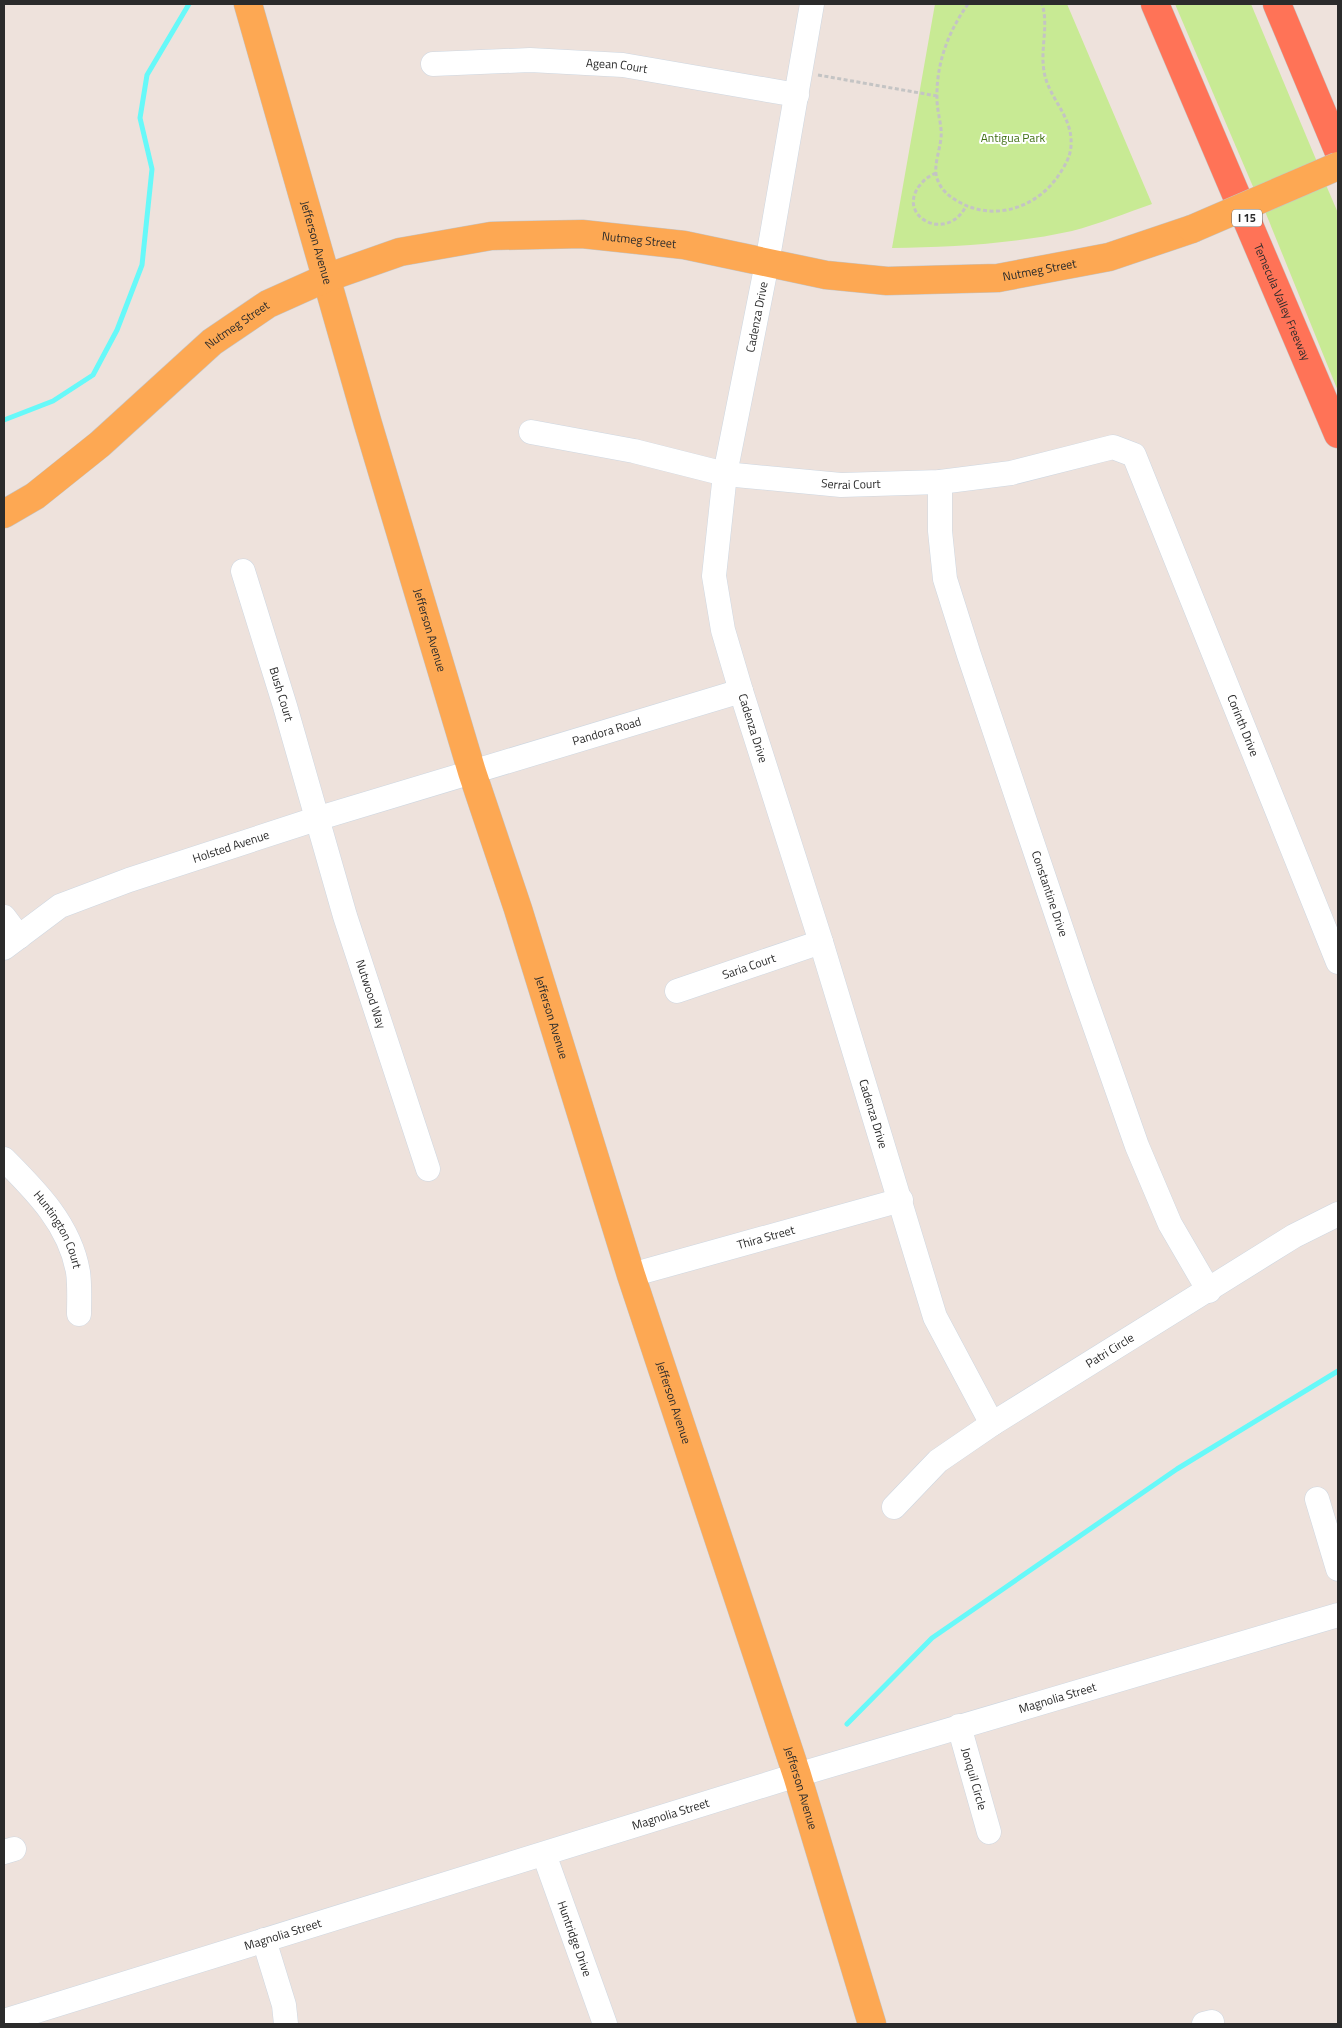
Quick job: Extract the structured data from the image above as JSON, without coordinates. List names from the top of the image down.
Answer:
{
  "streets": {
    "highway": ["I 15", "Temecula Valley Freeway"],
    "main road": ["Nutmeg Street", "Jefferson Avenue"],
    "street": [
      "Agean Court",
      "Cadenza Drive",
      "Serrai Court",
      "Bush Court",
      "Corinth Drive",
      "Pandora Road",
      "Holsted Avenue",
      "Constantine Drive",
      "Saria Court",
      "Nutwood Way",
      "Huntington Court",
      "Thira Street",
      "Patri Circle",
      "Magnolia Street",
      "Jonquil Circle",
      "Huntridge Drive"
    ]
  },
  "crossings": [
    ["Agean Court", "Cadenza Drive"],
    ["Nutmeg Street", "Jefferson Avenue"],
    ["Nutmeg Street", "Cadenza Drive"],
    ["Jefferson Avenue", "Pandora Road"],
    ["Jefferson Avenue", "Holsted Avenue"],
    ["Jefferson Avenue", "Thira Street"],
    ["Jefferson Avenue", "Magnolia Street"],
    ["Cadenza Drive", "Serrai Court"],
    ["Cadenza Drive", "Pandora Road"],
    ["Cadenza Drive", "Saria Court"],
    ["Cadenza Drive", "Thira Street"],
    ["Cadenza Drive", "Patri Circle"],
    ["Serrai Court", "Corinth Drive"],
    ["Serrai Court", "Constantine Drive"],
    ["Bush Court", "Holsted Avenue"],
    ["Bush Court", "Nutwood Way"],
    ["Pandora Road", "Holsted Avenue"],
    ["Holsted Avenue", "Nutwood Way"],
    ["Constantine Drive", "Patri Circle"],
    ["Magnolia Street", "Jonquil Circle"],
    ["Magnolia Street", "Huntridge Drive"]
  ],
  "parks": ["Antigua Park"]
}
